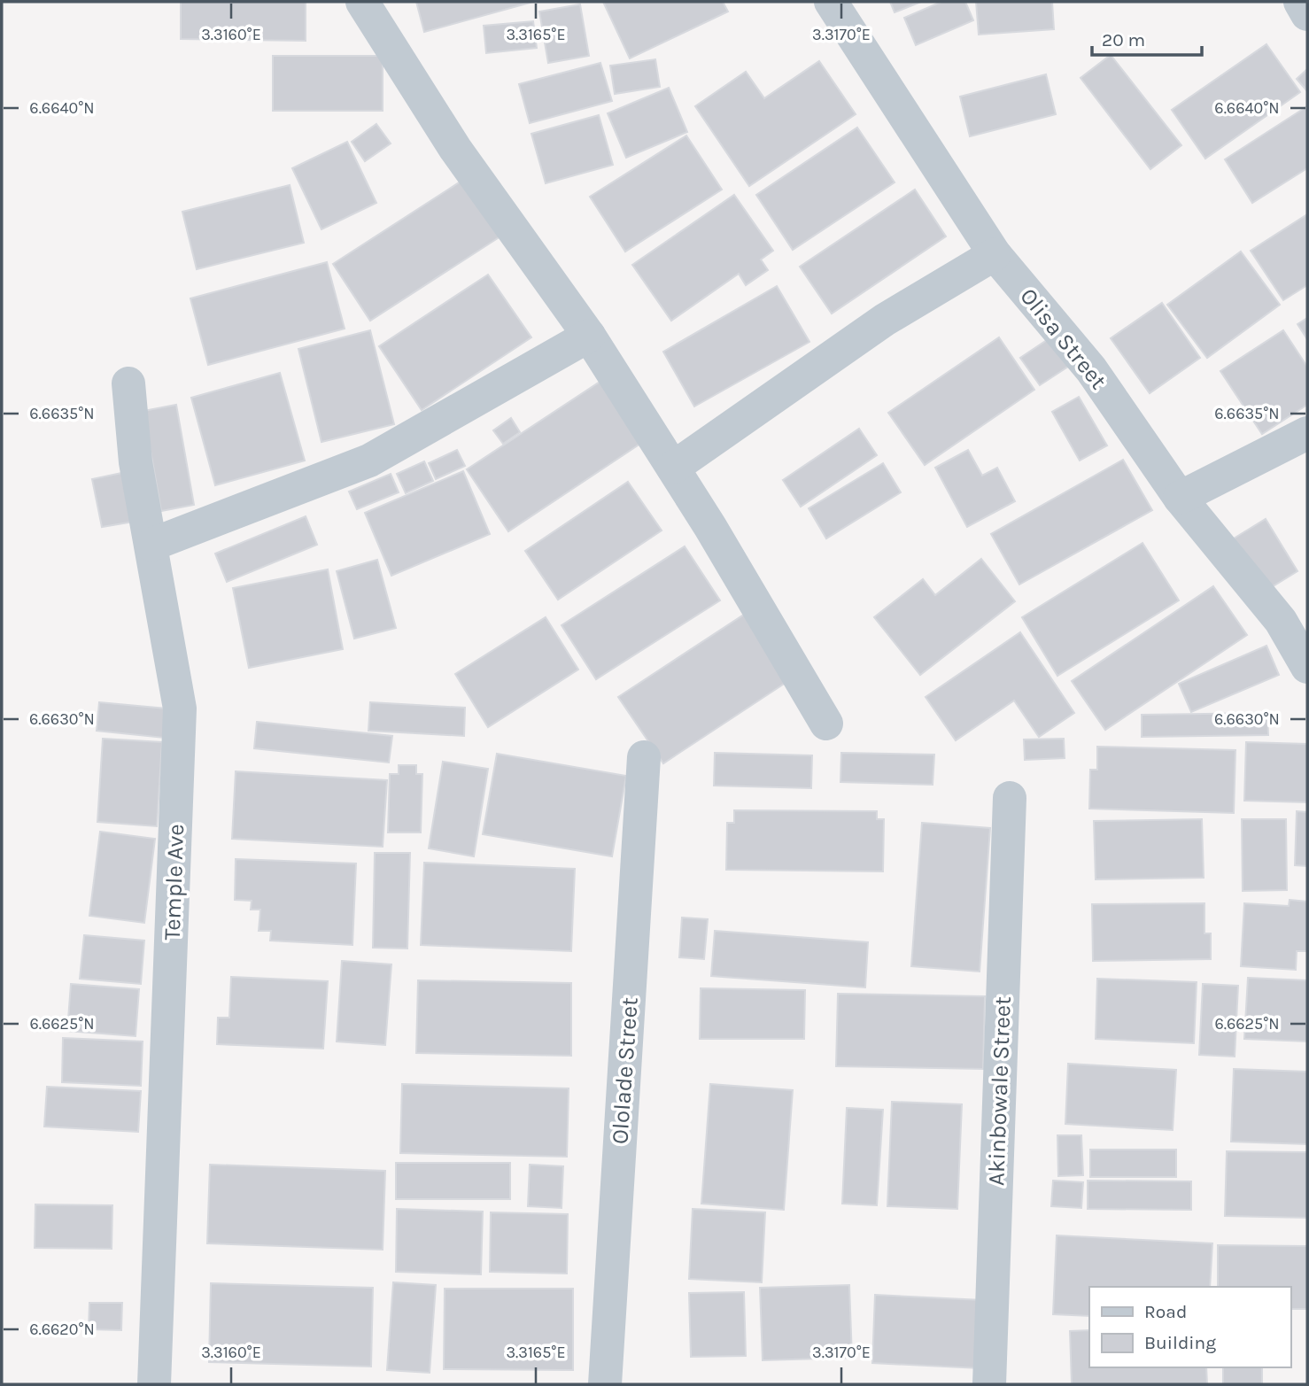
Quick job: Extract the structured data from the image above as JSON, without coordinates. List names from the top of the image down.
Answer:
{
  "streets": {
    "street": [
      "Olisa Street",
      "Temple Ave",
      "Ololade Street",
      "Akinbowale Street"
    ]
  },
  "legend": ["Road", "Building"],
  "scale_bar": "20 m",
  "coordinates": [
    "3.3160°E",
    "3.3165°E",
    "3.3170°E",
    "6.6640°N",
    "6.6635°N",
    "6.6630°N",
    "6.6625°N",
    "6.6620°N"
  ]
}
